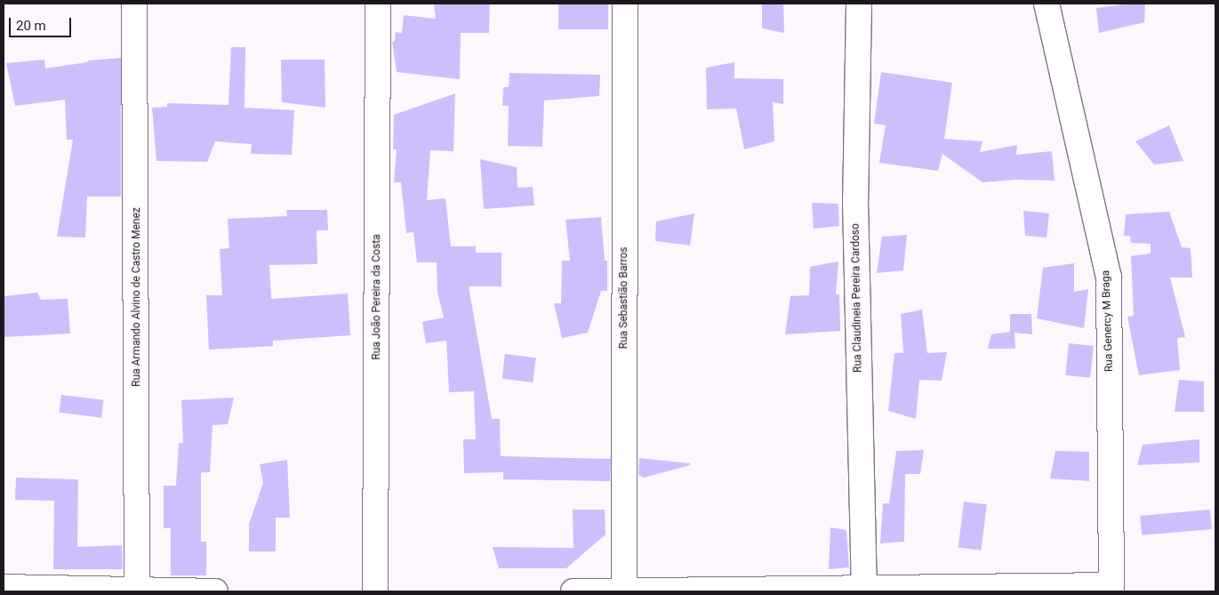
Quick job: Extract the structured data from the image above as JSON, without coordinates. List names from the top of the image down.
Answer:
{
  "streets": {
    "street": [
      "Rua Armando Alvino de Castro Menez",
      "Rua João Pereira da Costa",
      "Rua Sebastião Barros",
      "Rua Claudineia Pereira Cardoso",
      "Rua Genercy M Braga"
    ]
  },
  "scale_bar": "20 m"
}
